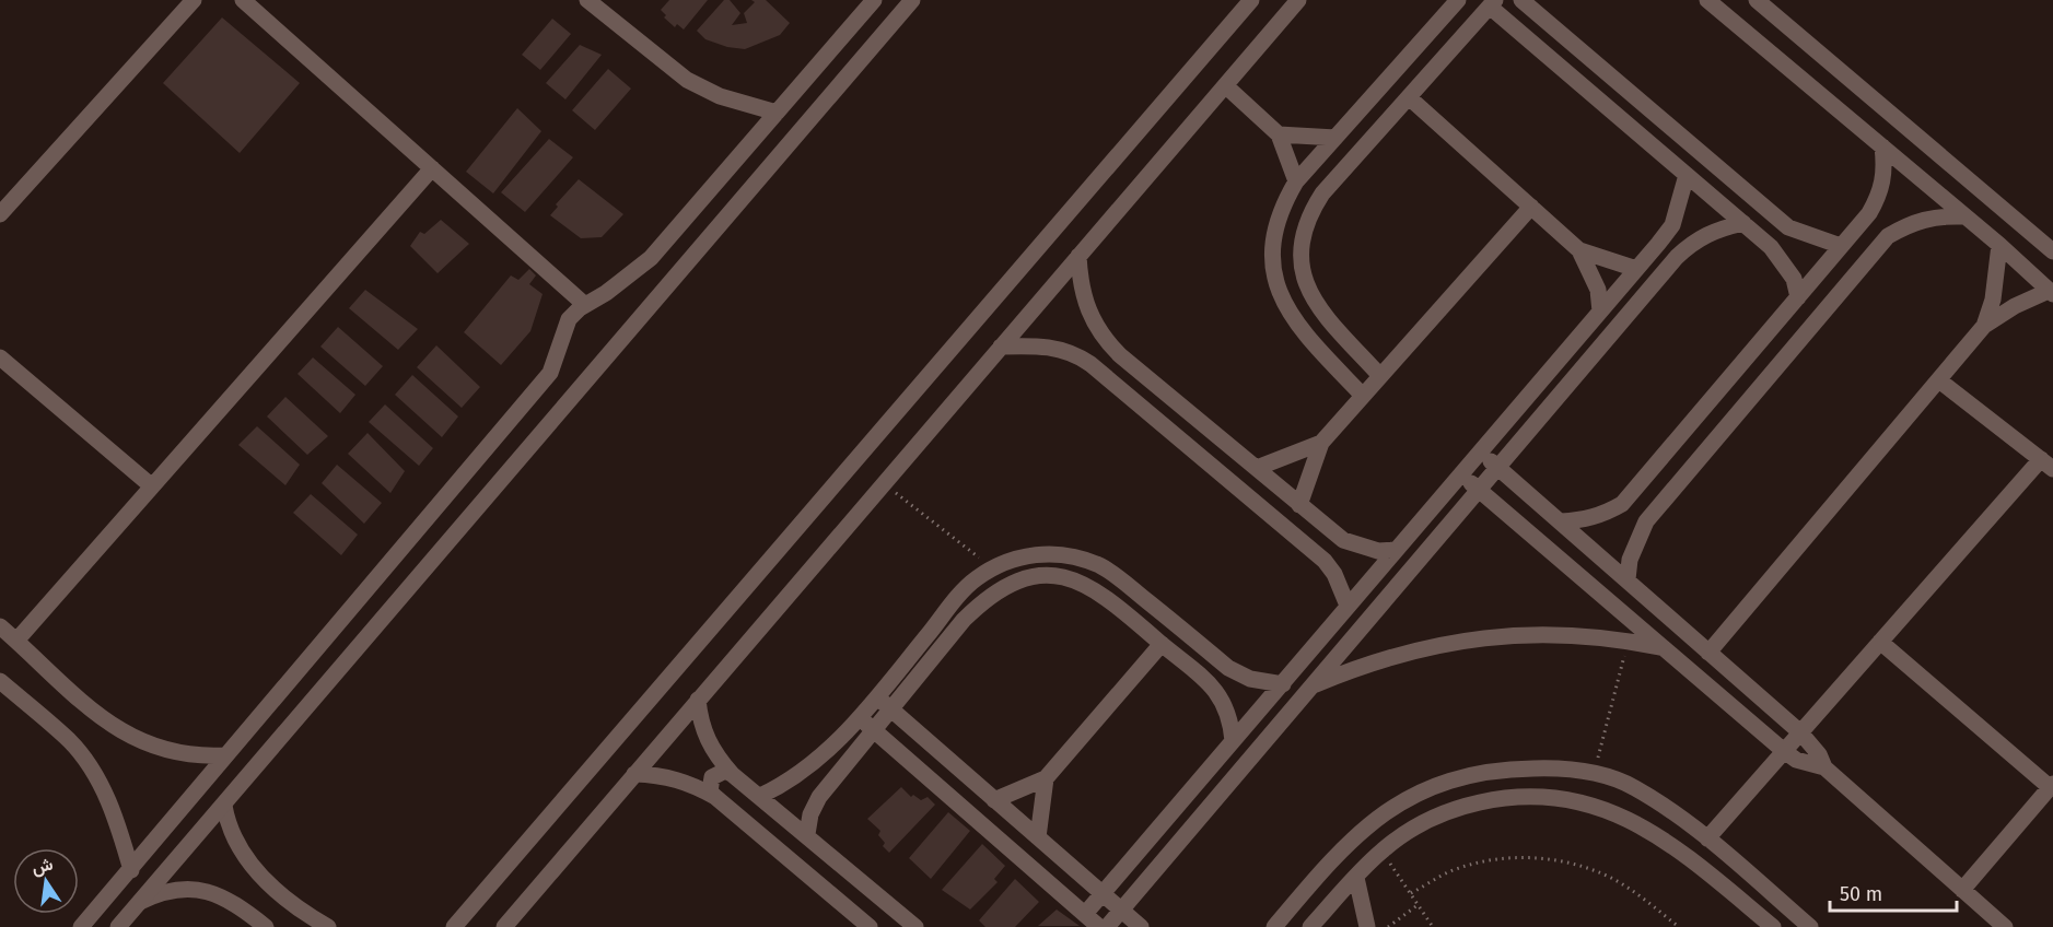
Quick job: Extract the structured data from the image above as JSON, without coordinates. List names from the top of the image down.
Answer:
{
  "scale_bar": "50 m",
  "north": "top"
}
